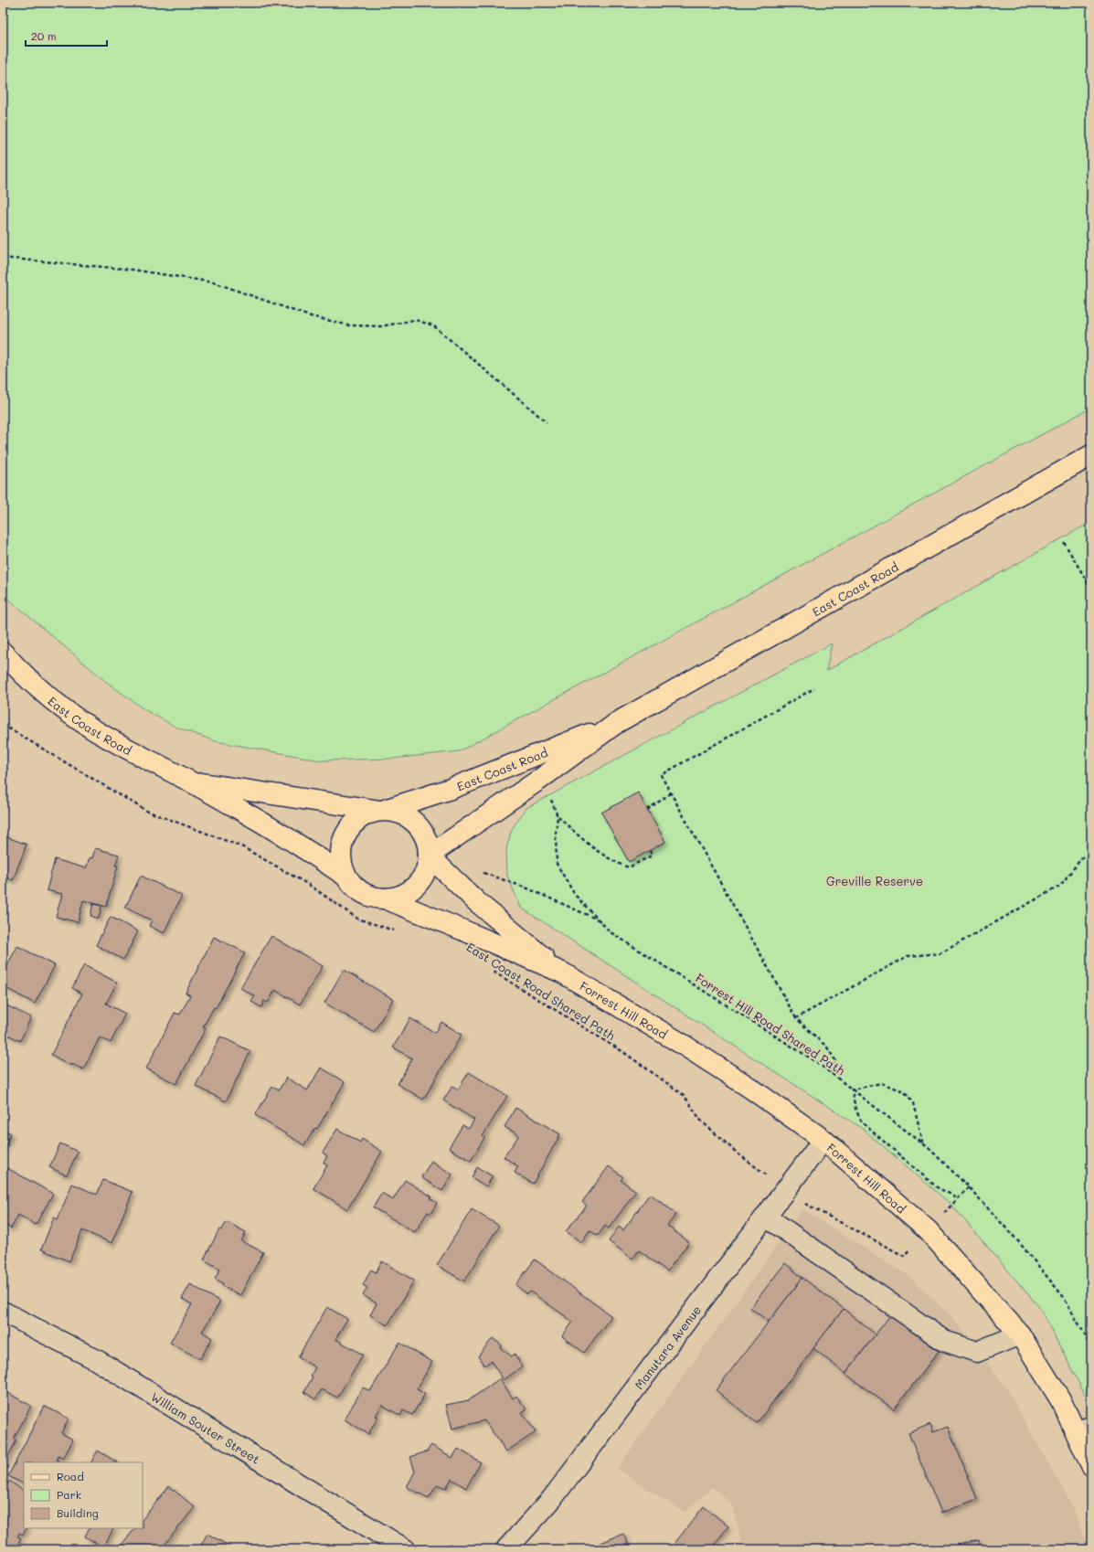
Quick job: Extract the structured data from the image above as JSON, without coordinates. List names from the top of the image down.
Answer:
{
  "streets": {
    "main road": ["East Coast Road", "Forrest Hill Road"],
    "street": ["Manutara Avenue", "William Souter Street"],
    "path": ["East Coast Road Shared Path", "Forrest Hill Road Shared Path"]
  },
  "crossings": [
    ["East Coast Road", "Forrest Hill Road"],
    ["East Coast Road", "Forrest Hill Road Shared Path"],
    ["Forrest Hill Road", "Manutara Avenue"]
  ],
  "parks": ["Greville Reserve"],
  "legend": ["Road", "Park", "Building"],
  "scale_bar": "20 m"
}
